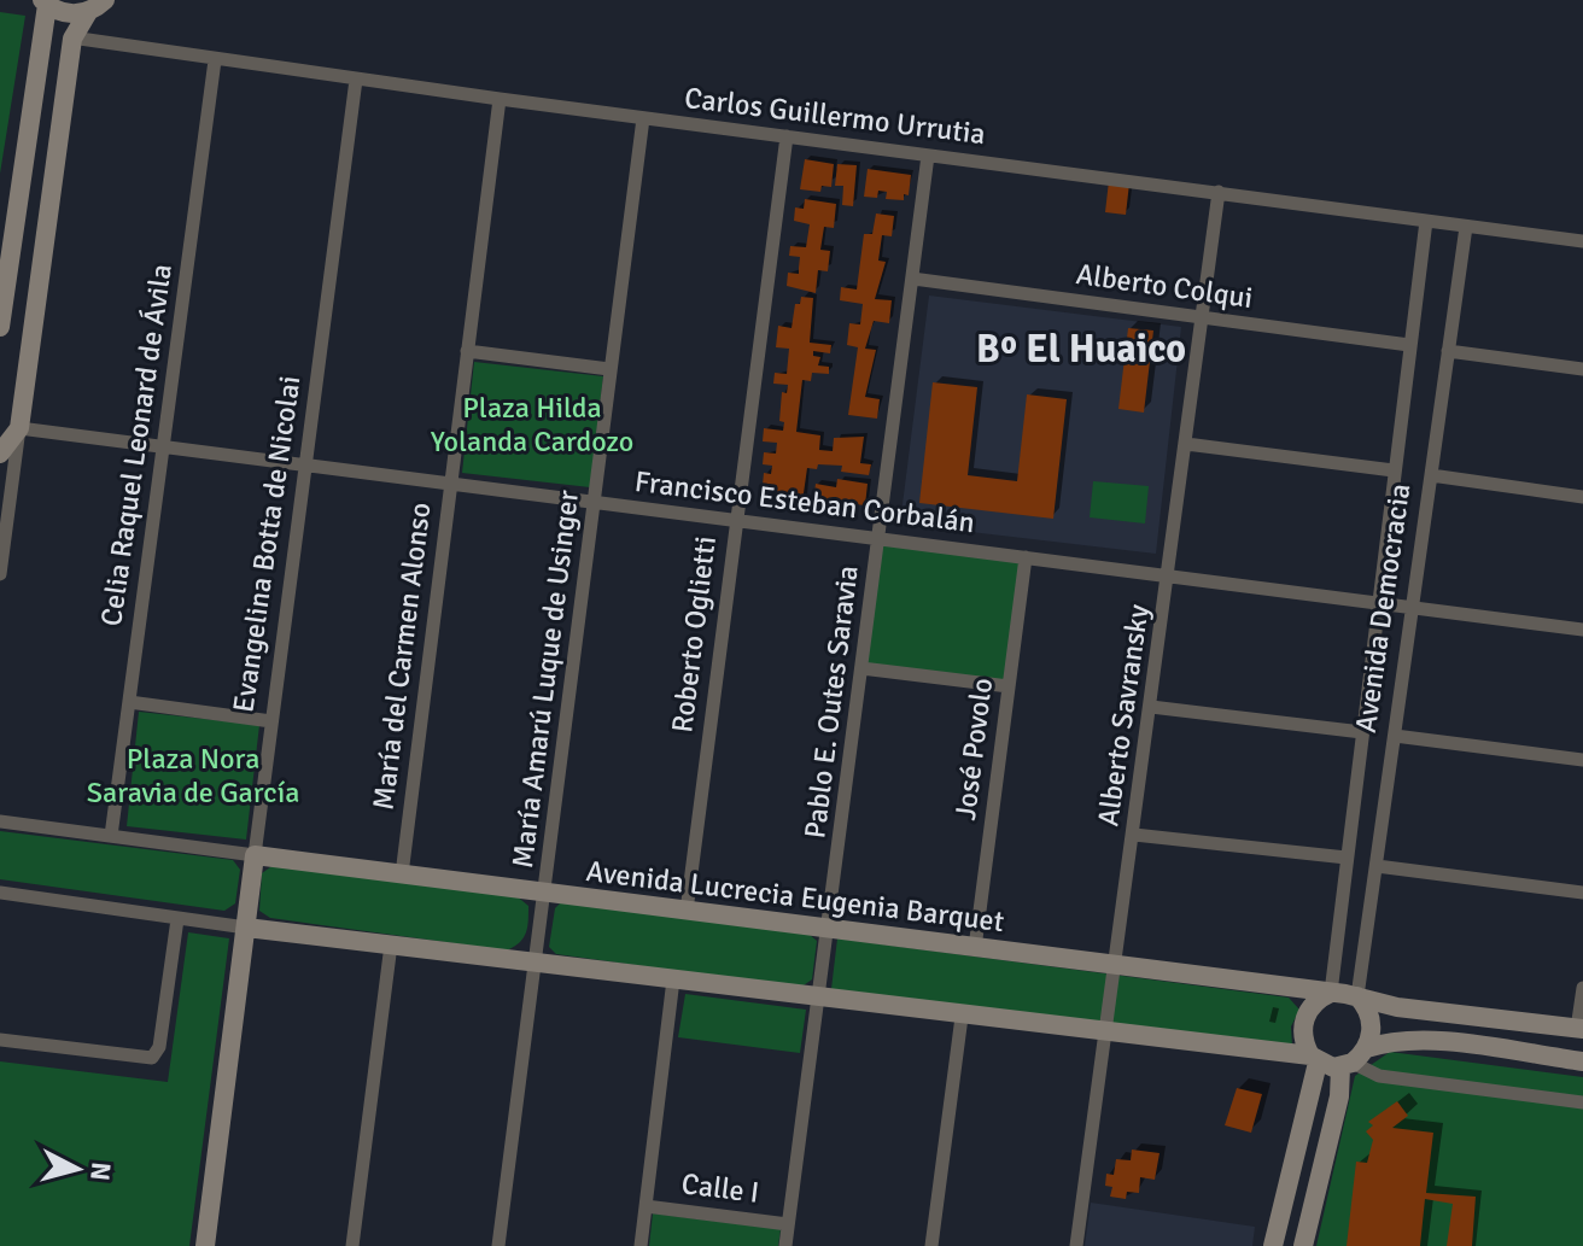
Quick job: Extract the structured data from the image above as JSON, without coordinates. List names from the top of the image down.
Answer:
{
  "streets": {
    "street": [
      "Carlos Guillermo Urrutia",
      "Alberto Colqui",
      "Celia Raquel Leonard de Ávila",
      "Francisco Esteban Corbalán",
      "Evangelina Botta de Nicolai",
      "Avenida Democracia",
      "Roberto Oglietti",
      "María del Carmen Alonso",
      "María Amarú Luque de Usinger",
      "Pablo E. Outes Saravia",
      "Alberto Savransky",
      "José Povolo",
      "Avenida Lucrecia Eugenia Barquet",
      "Calle I"
    ]
  },
  "crossings": [
    ["Carlos Guillermo Urrutia", "Celia Raquel Leonard de Ávila"],
    ["Carlos Guillermo Urrutia", "Evangelina Botta de Nicolai"],
    ["Carlos Guillermo Urrutia", "Avenida Democracia"],
    ["Carlos Guillermo Urrutia", "Roberto Oglietti"],
    ["Carlos Guillermo Urrutia", "María del Carmen Alonso"],
    ["Carlos Guillermo Urrutia", "María Amarú Luque de Usinger"],
    ["Carlos Guillermo Urrutia", "Pablo E. Outes Saravia"],
    ["Carlos Guillermo Urrutia", "Alberto Savransky"],
    ["Alberto Colqui", "Avenida Democracia"],
    ["Alberto Colqui", "Pablo E. Outes Saravia"],
    ["Alberto Colqui", "Alberto Savransky"],
    ["Celia Raquel Leonard de Ávila", "Francisco Esteban Corbalán"],
    ["Celia Raquel Leonard de Ávila", "Avenida Lucrecia Eugenia Barquet"],
    ["Francisco Esteban Corbalán", "Evangelina Botta de Nicolai"],
    ["Francisco Esteban Corbalán", "Avenida Democracia"],
    ["Francisco Esteban Corbalán", "Roberto Oglietti"],
    ["Francisco Esteban Corbalán", "María del Carmen Alonso"],
    ["Francisco Esteban Corbalán", "María Amarú Luque de Usinger"],
    ["Francisco Esteban Corbalán", "Pablo E. Outes Saravia"],
    ["Francisco Esteban Corbalán", "Alberto Savransky"],
    ["Francisco Esteban Corbalán", "José Povolo"],
    ["Evangelina Botta de Nicolai", "Avenida Lucrecia Eugenia Barquet"],
    ["Avenida Democracia", "Avenida Lucrecia Eugenia Barquet"],
    ["Roberto Oglietti", "Avenida Lucrecia Eugenia Barquet"],
    ["María del Carmen Alonso", "Avenida Lucrecia Eugenia Barquet"],
    ["María Amarú Luque de Usinger", "Avenida Lucrecia Eugenia Barquet"],
    ["Pablo E. Outes Saravia", "Avenida Lucrecia Eugenia Barquet"],
    ["Pablo E. Outes Saravia", "Calle I"],
    ["Alberto Savransky", "Avenida Lucrecia Eugenia Barquet"],
    ["José Povolo", "Avenida Lucrecia Eugenia Barquet"]
  ],
  "districts": ["Bº El Huaico"],
  "parks": ["Plaza Hilda Yolanda Cardozo", "Plaza Nora Saravia de García"],
  "north": "right"
}
